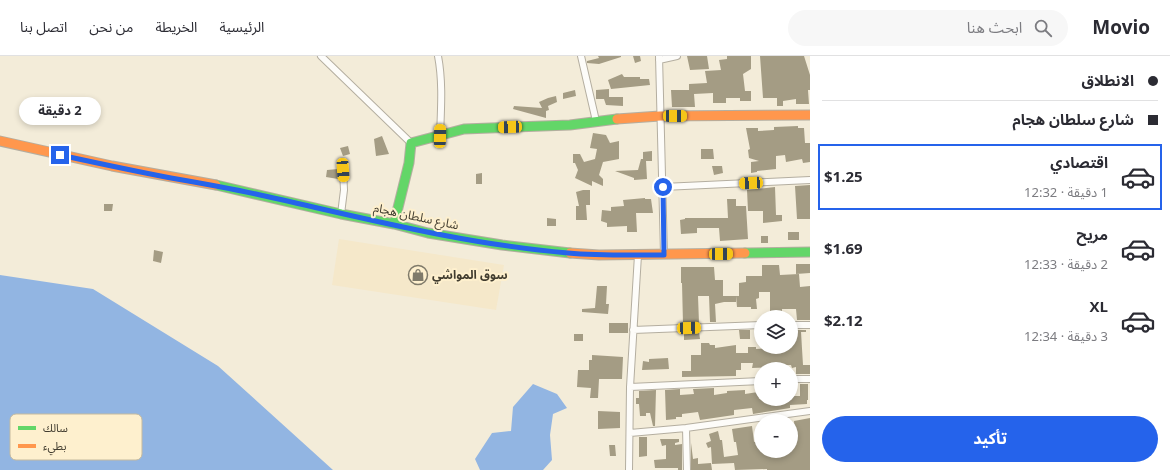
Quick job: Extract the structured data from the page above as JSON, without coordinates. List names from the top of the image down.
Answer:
{
  "streets": {
    "main road": ["شارع سلطان هجام"]
  },
  "places": {
    "shop": ["سوق المواشي"]
  },
  "legend": ["سالك", "بطيء"],
  "page": {
    "header": "Movio",
    "search": "ابحث هنا",
    "nav": [
      "الرئيسية",
      "الخريطة",
      "من نحن",
      "اتصل بنا"
    ],
    "banner": ["الانطلاق", "شارع سلطان هجام"],
    "bubble": "2 دقيقة",
    "list": [
      {
        "name": "اقتصادي",
        "note": "1 دقيقة · 12:32",
        "value": "$1.25"
      },
      {
        "name": "مريح",
        "note": "2 دقيقة · 12:33",
        "value": "$1.69"
      },
      {
        "name": "XL",
        "note": "3 دقيقة · 12:34",
        "value": "$2.12"
      }
    ],
    "map_buttons": ["+", "−"],
    "buttons": "تأكيد"
  }
}
